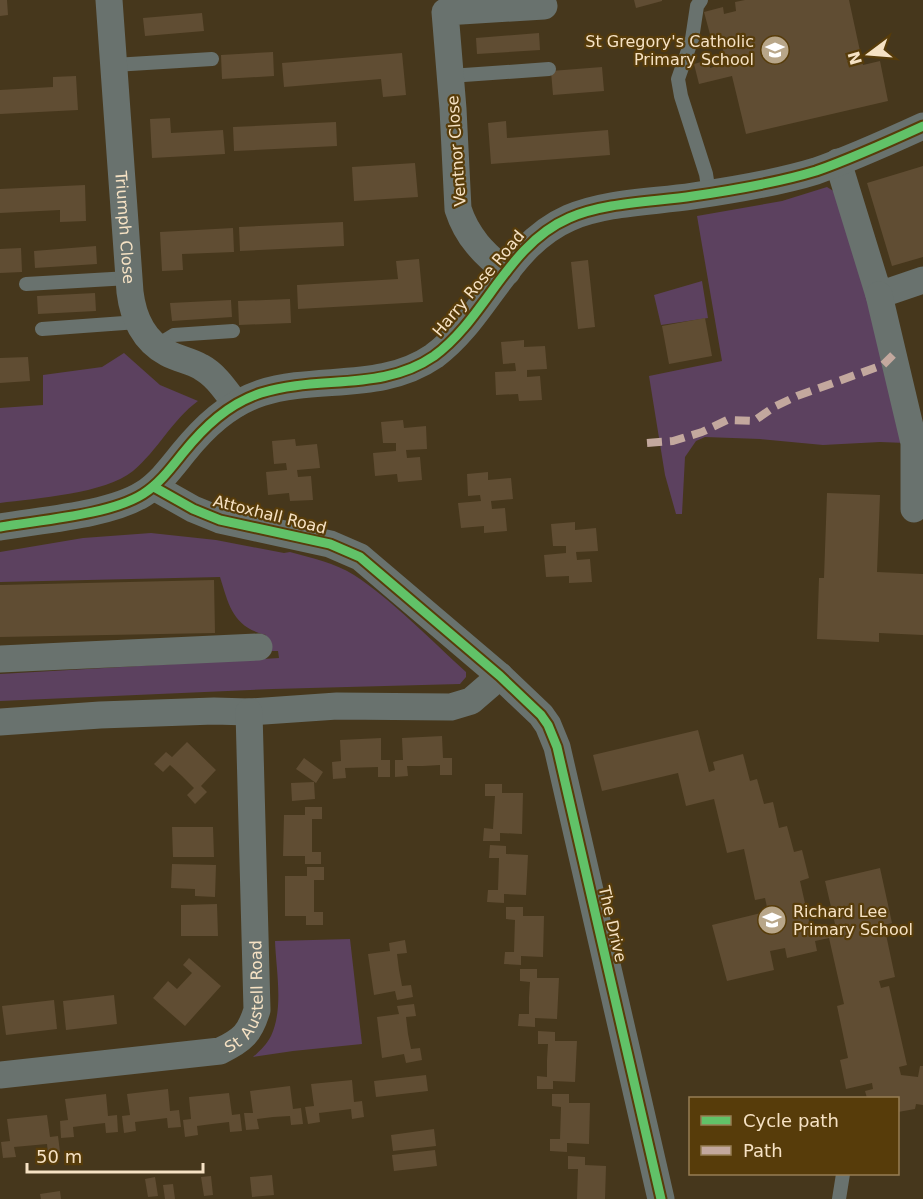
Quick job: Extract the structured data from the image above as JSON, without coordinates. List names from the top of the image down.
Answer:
{
  "streets": {
    "street": [
      "Ventnor Close",
      "Triumph Close",
      "Harry Rose Road",
      "Attoxhall Road",
      "The Drive",
      "St Austell Road"
    ]
  },
  "crossings": [
    ["Ventnor Close", "Harry Rose Road"],
    ["Triumph Close", "Harry Rose Road"],
    ["Harry Rose Road", "Attoxhall Road"],
    ["Attoxhall Road", "The Drive"]
  ],
  "places": {
    "school or university": ["St Gregory's Catholic Primary School", "Richard Lee Primary School"]
  },
  "legend": ["Cycle path", "Path"],
  "scale_bar": "50 m",
  "north": "left"
}
